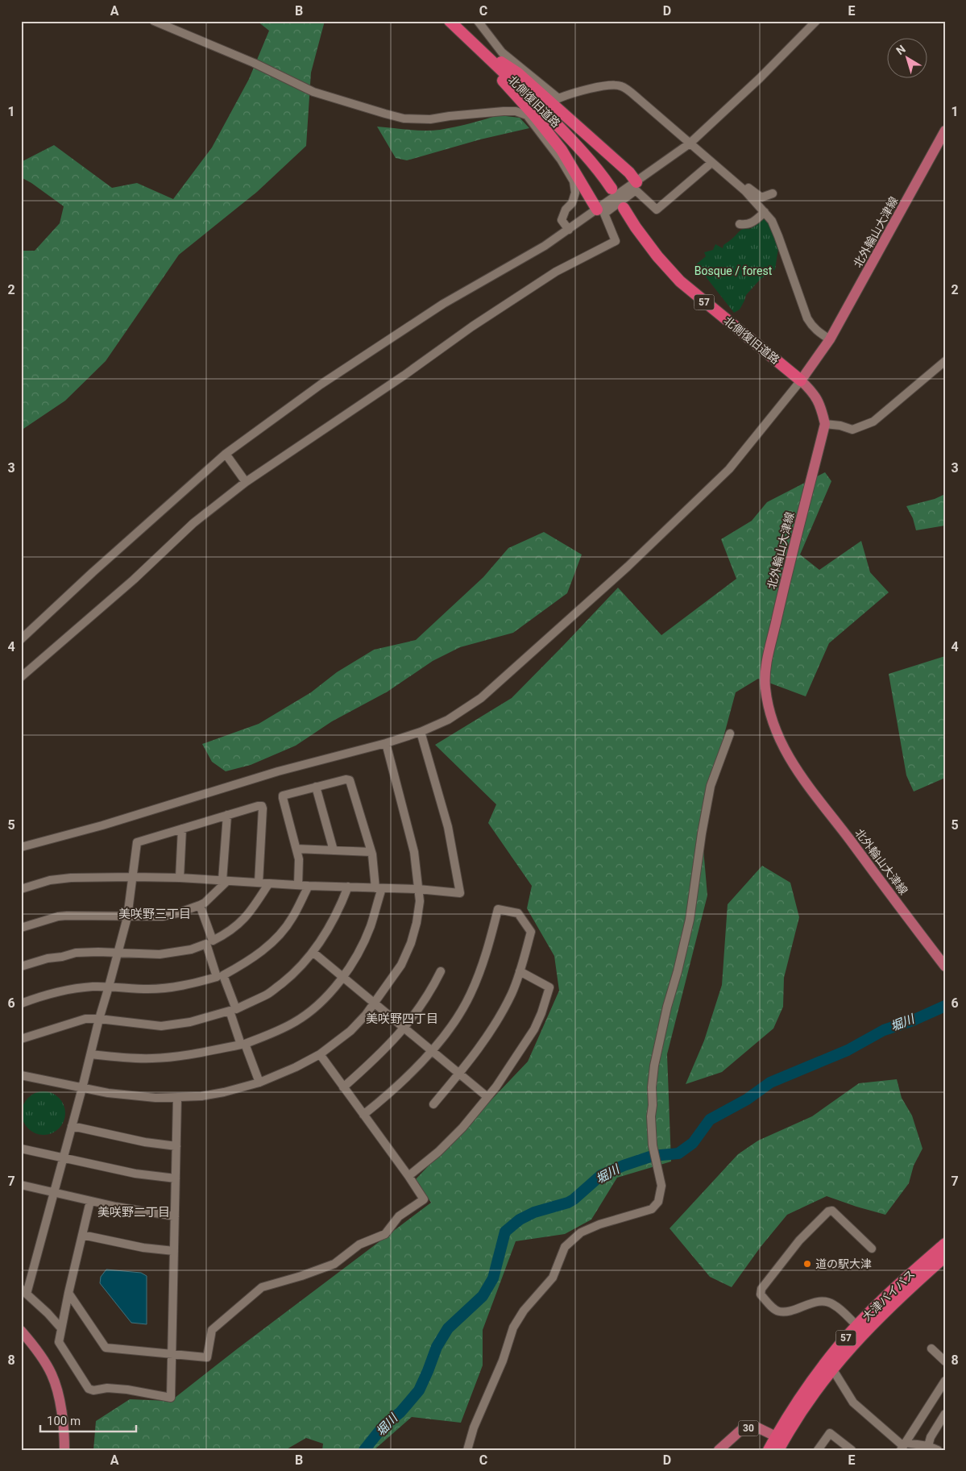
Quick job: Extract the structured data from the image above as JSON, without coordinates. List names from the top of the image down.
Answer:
{
  "streets": {
    "highway": ["北側復旧道路", "57", "大津バイパス"],
    "main road": ["北外輪山大津線", "30"]
  },
  "crossings": [
    ["北側復旧道路", "北外輪山大津線"],
    ["大津バイパス", "30"]
  ],
  "districts": ["美咲野三丁目", "美咲野四丁目", "美咲野二丁目"],
  "water": ["堀川"],
  "parks": ["Bosque / forest"],
  "places": ["道の駅大津"],
  "scale_bar": "100 m",
  "north": "top left",
  "grid": {
    "columns": [
      "A",
      "B",
      "C",
      "D",
      "E"
    ],
    "rows": [
      "1",
      "2",
      "3",
      "4",
      "5",
      "6",
      "7",
      "8"
    ]
  }
}
